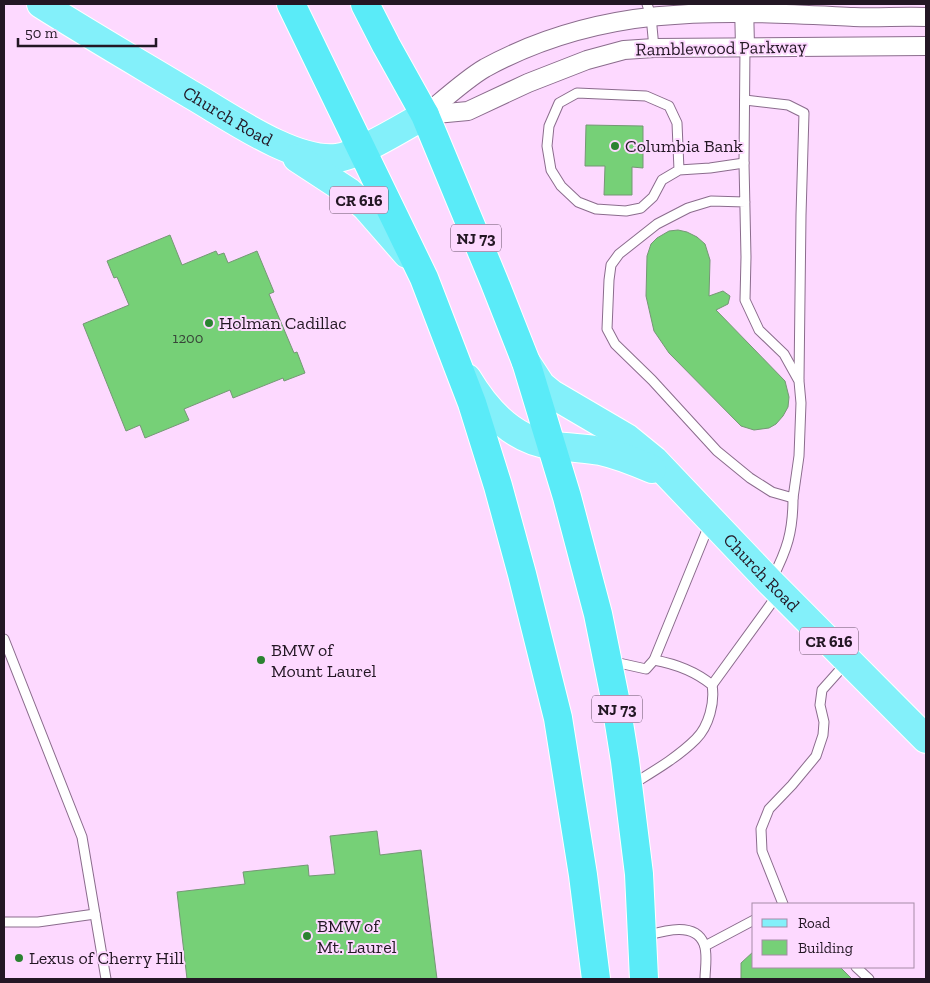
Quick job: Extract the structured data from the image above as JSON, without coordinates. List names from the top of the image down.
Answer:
{
  "streets": {
    "highway": ["NJ 73"],
    "main road": ["Church Road", "CR 616"],
    "street": ["Ramblewood Parkway"]
  },
  "crossings": [
    ["Ramblewood Parkway", "Church Road"],
    ["Ramblewood Parkway", "NJ 73"],
    ["Church Road", "CR 616"],
    ["Church Road", "NJ 73"]
  ],
  "places": [
    "Columbia Bank",
    "Holman Cadillac",
    "BMW of Mount Laurel",
    "BMW of Mt. Laurel",
    "Lexus of Cherry Hill"
  ],
  "house_numbers": ["1200"],
  "legend": ["Road", "Building"],
  "scale_bar": "50 m"
}
